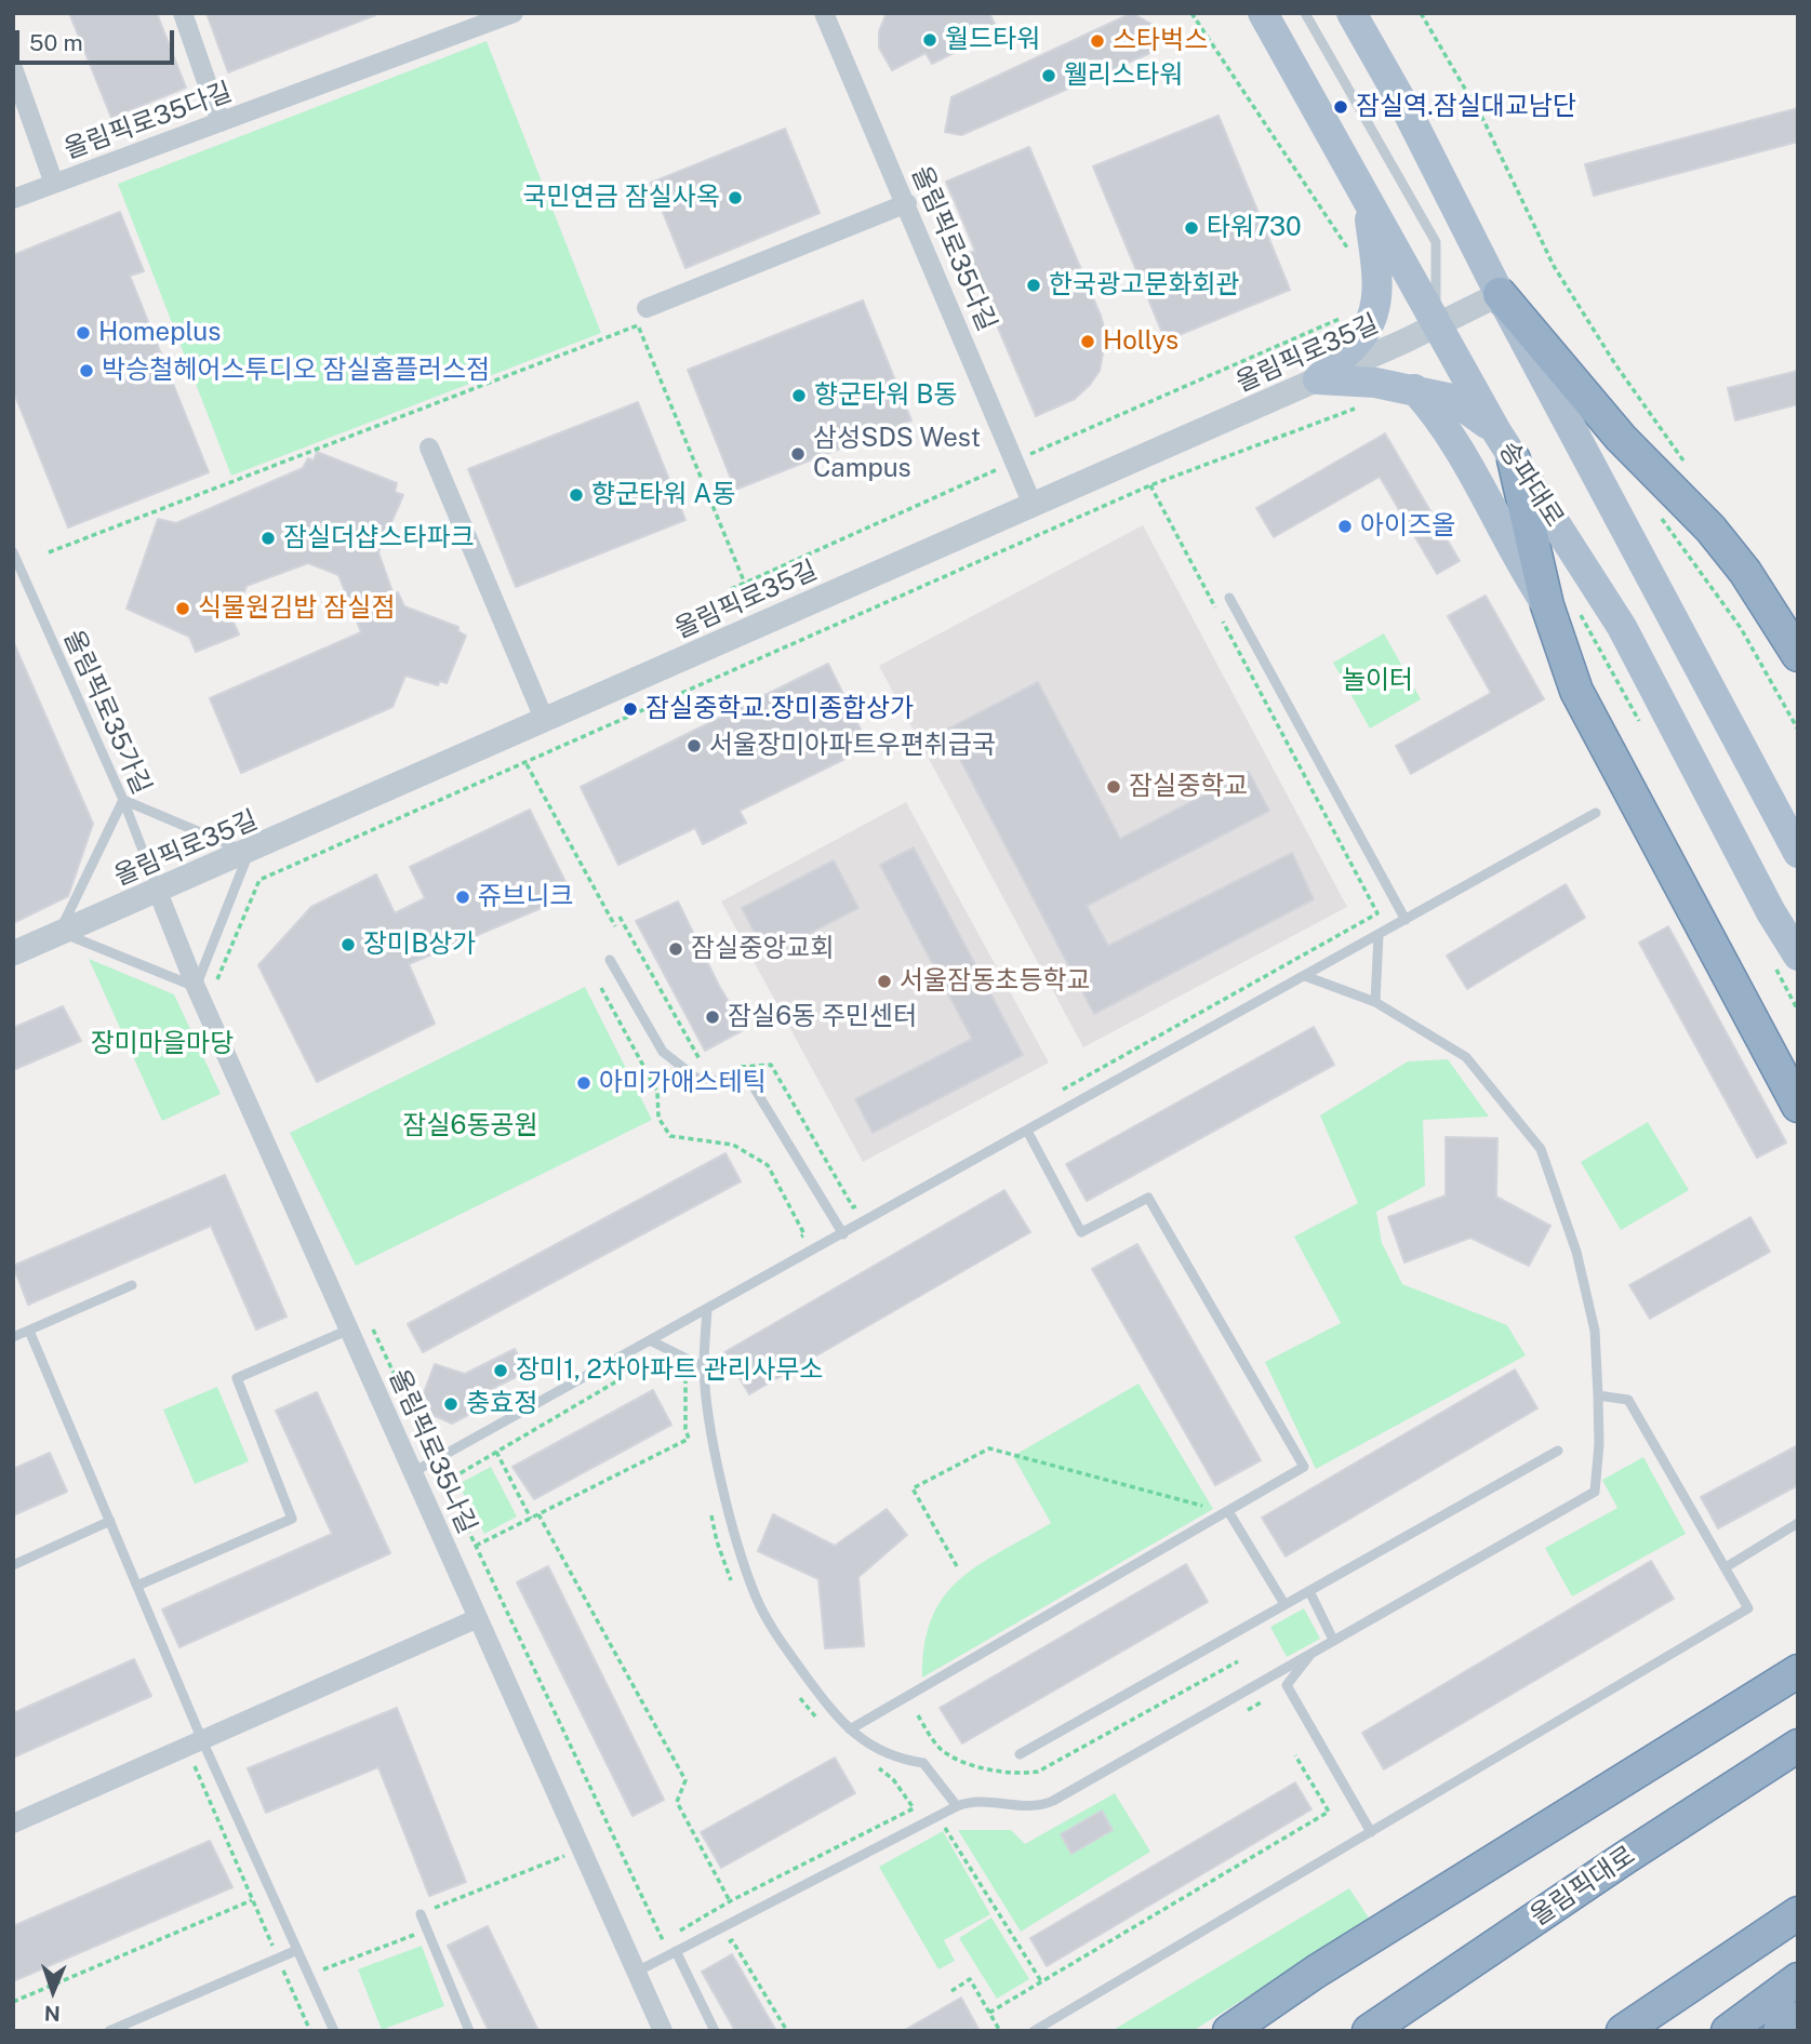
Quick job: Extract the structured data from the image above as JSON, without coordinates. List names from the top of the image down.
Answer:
{
  "streets": {
    "highway": ["올림픽대로"],
    "main road": ["송파대로"],
    "street": ["올림픽로35다길", "올림픽로35길", "올림픽로35나길"],
    "lane": ["올림픽로35가길"]
  },
  "crossings": [
    ["올림픽로35다길", "올림픽로35길"],
    ["올림픽로35길", "송파대로"],
    ["올림픽로35길", "올림픽로35가길"],
    ["올림픽로35길", "올림픽로35나길"],
    ["올림픽로35가길", "올림픽로35나길"]
  ],
  "parks": ["놀이터", "장미마을마당", "잠실6동공원"],
  "places": [
    "월드타워",
    "스타벅스",
    "웰리스타워",
    "잠실역.잠실대교남단",
    "국민연금 잠실사옥",
    "타워730",
    "한국광고문화회관",
    "Homeplus",
    "Hollys",
    "박승철헤어스투디오 잠실홈플러스점",
    "향군타워 B동",
    "삼성SDS West Campus",
    "향군타워 A동",
    "아이즈올",
    "잠실더샵스타파크",
    "식물원김밥 잠실점",
    "잠실중학교.장미종합상가",
    "서울장미아파트우편취급국",
    "잠실중학교",
    "쥬브니크",
    "장미B상가",
    "잠실중앙교회",
    "서울잠동초등학교",
    "잠실6동 주민센터",
    "아미가애스테틱",
    "장미1, 2차아파트 관리사무소",
    "충효정"
  ],
  "scale_bar": "50 m",
  "north": "bottom"
}
